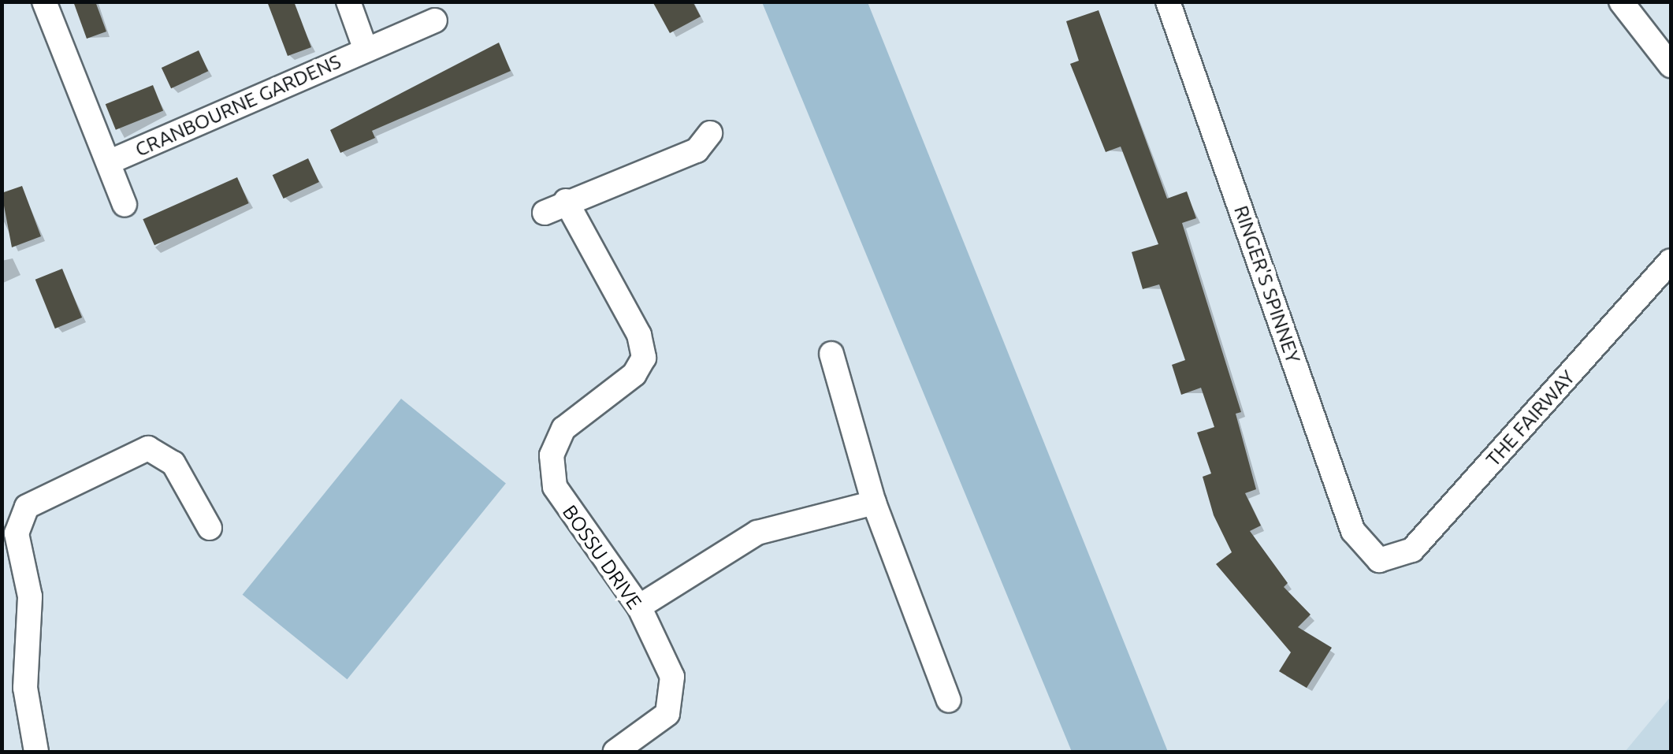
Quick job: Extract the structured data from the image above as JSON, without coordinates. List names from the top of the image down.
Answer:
{
  "streets": {
    "street": [
      "CRANBOURNE GARDENS",
      "RINGER'S SPINNEY",
      "THE FAIRWAY",
      "BOSSU DRIVE"
    ]
  },
  "crossings": [
    ["RINGER'S SPINNEY", "THE FAIRWAY"]
  ]
}
